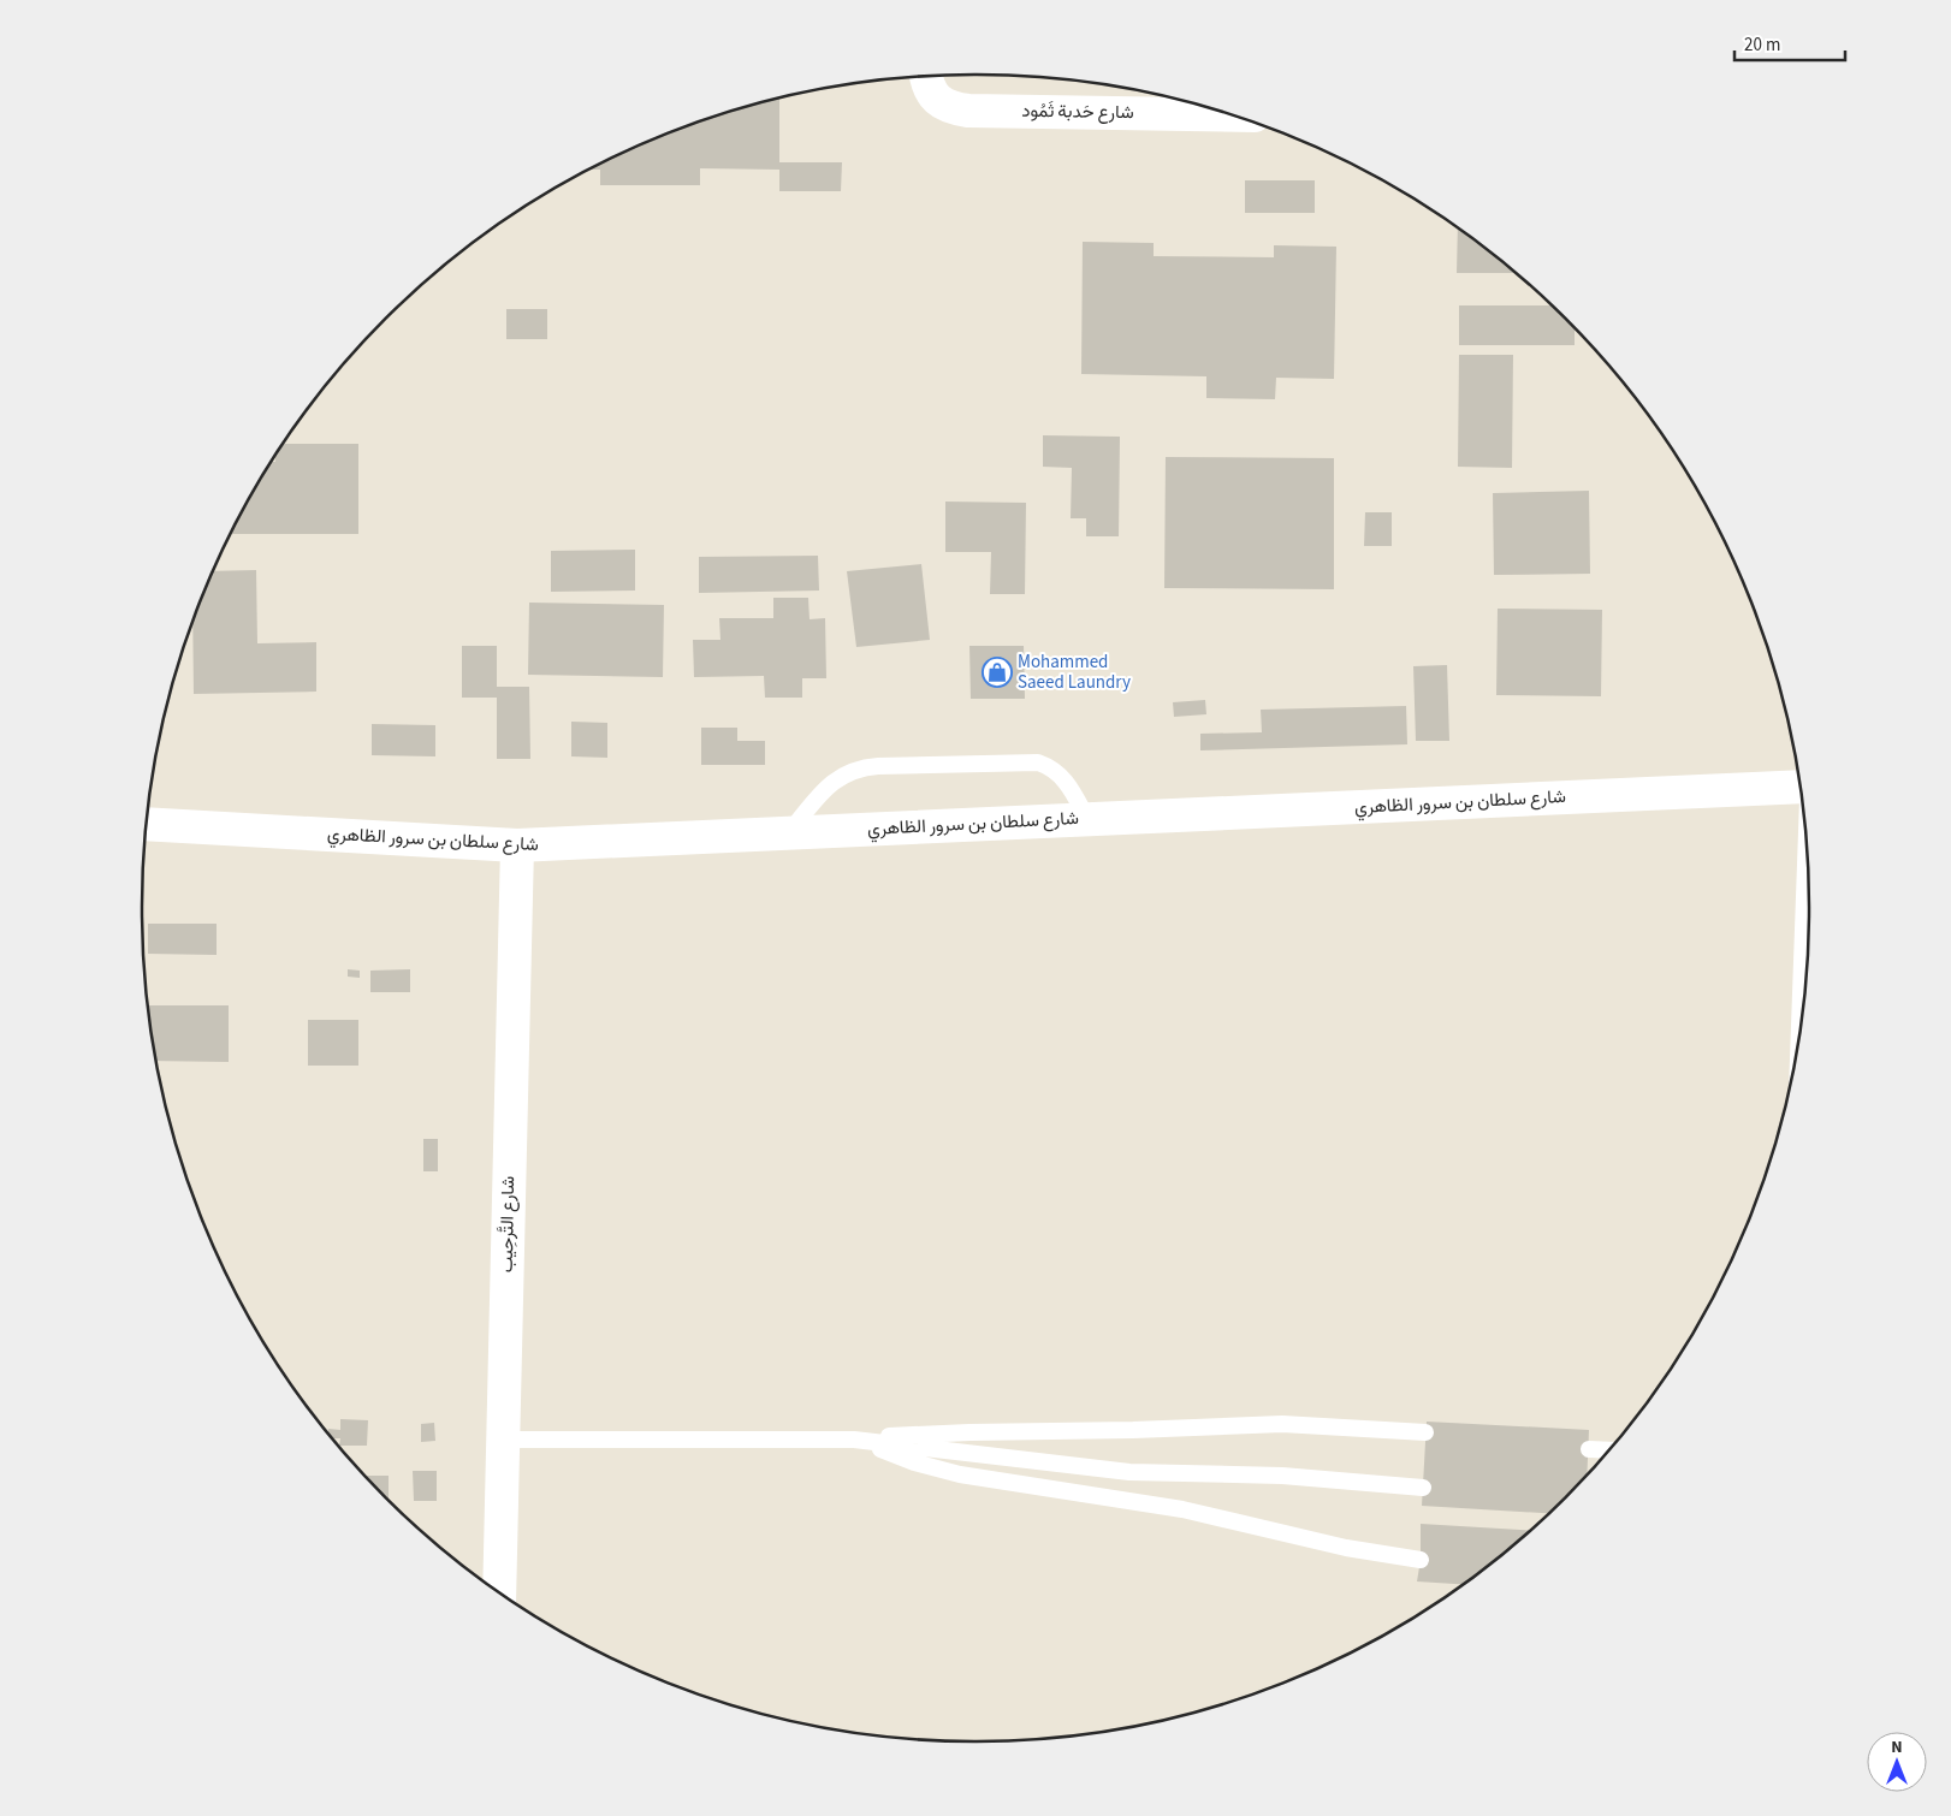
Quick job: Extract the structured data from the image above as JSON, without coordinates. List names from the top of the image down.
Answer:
{
  "streets": {
    "street": ["شارع حَدبة ثَمُود", "شارع سلطان بن سرور الظاهري", "شارع التَّرحِيب"]
  },
  "crossings": [
    ["شارع سلطان بن سرور الظاهري", "شارع التَّرحِيب"]
  ],
  "places": {
    "shop": ["Mohammed Saeed Laundry"]
  },
  "scale_bar": "20 m",
  "north": "top"
}
